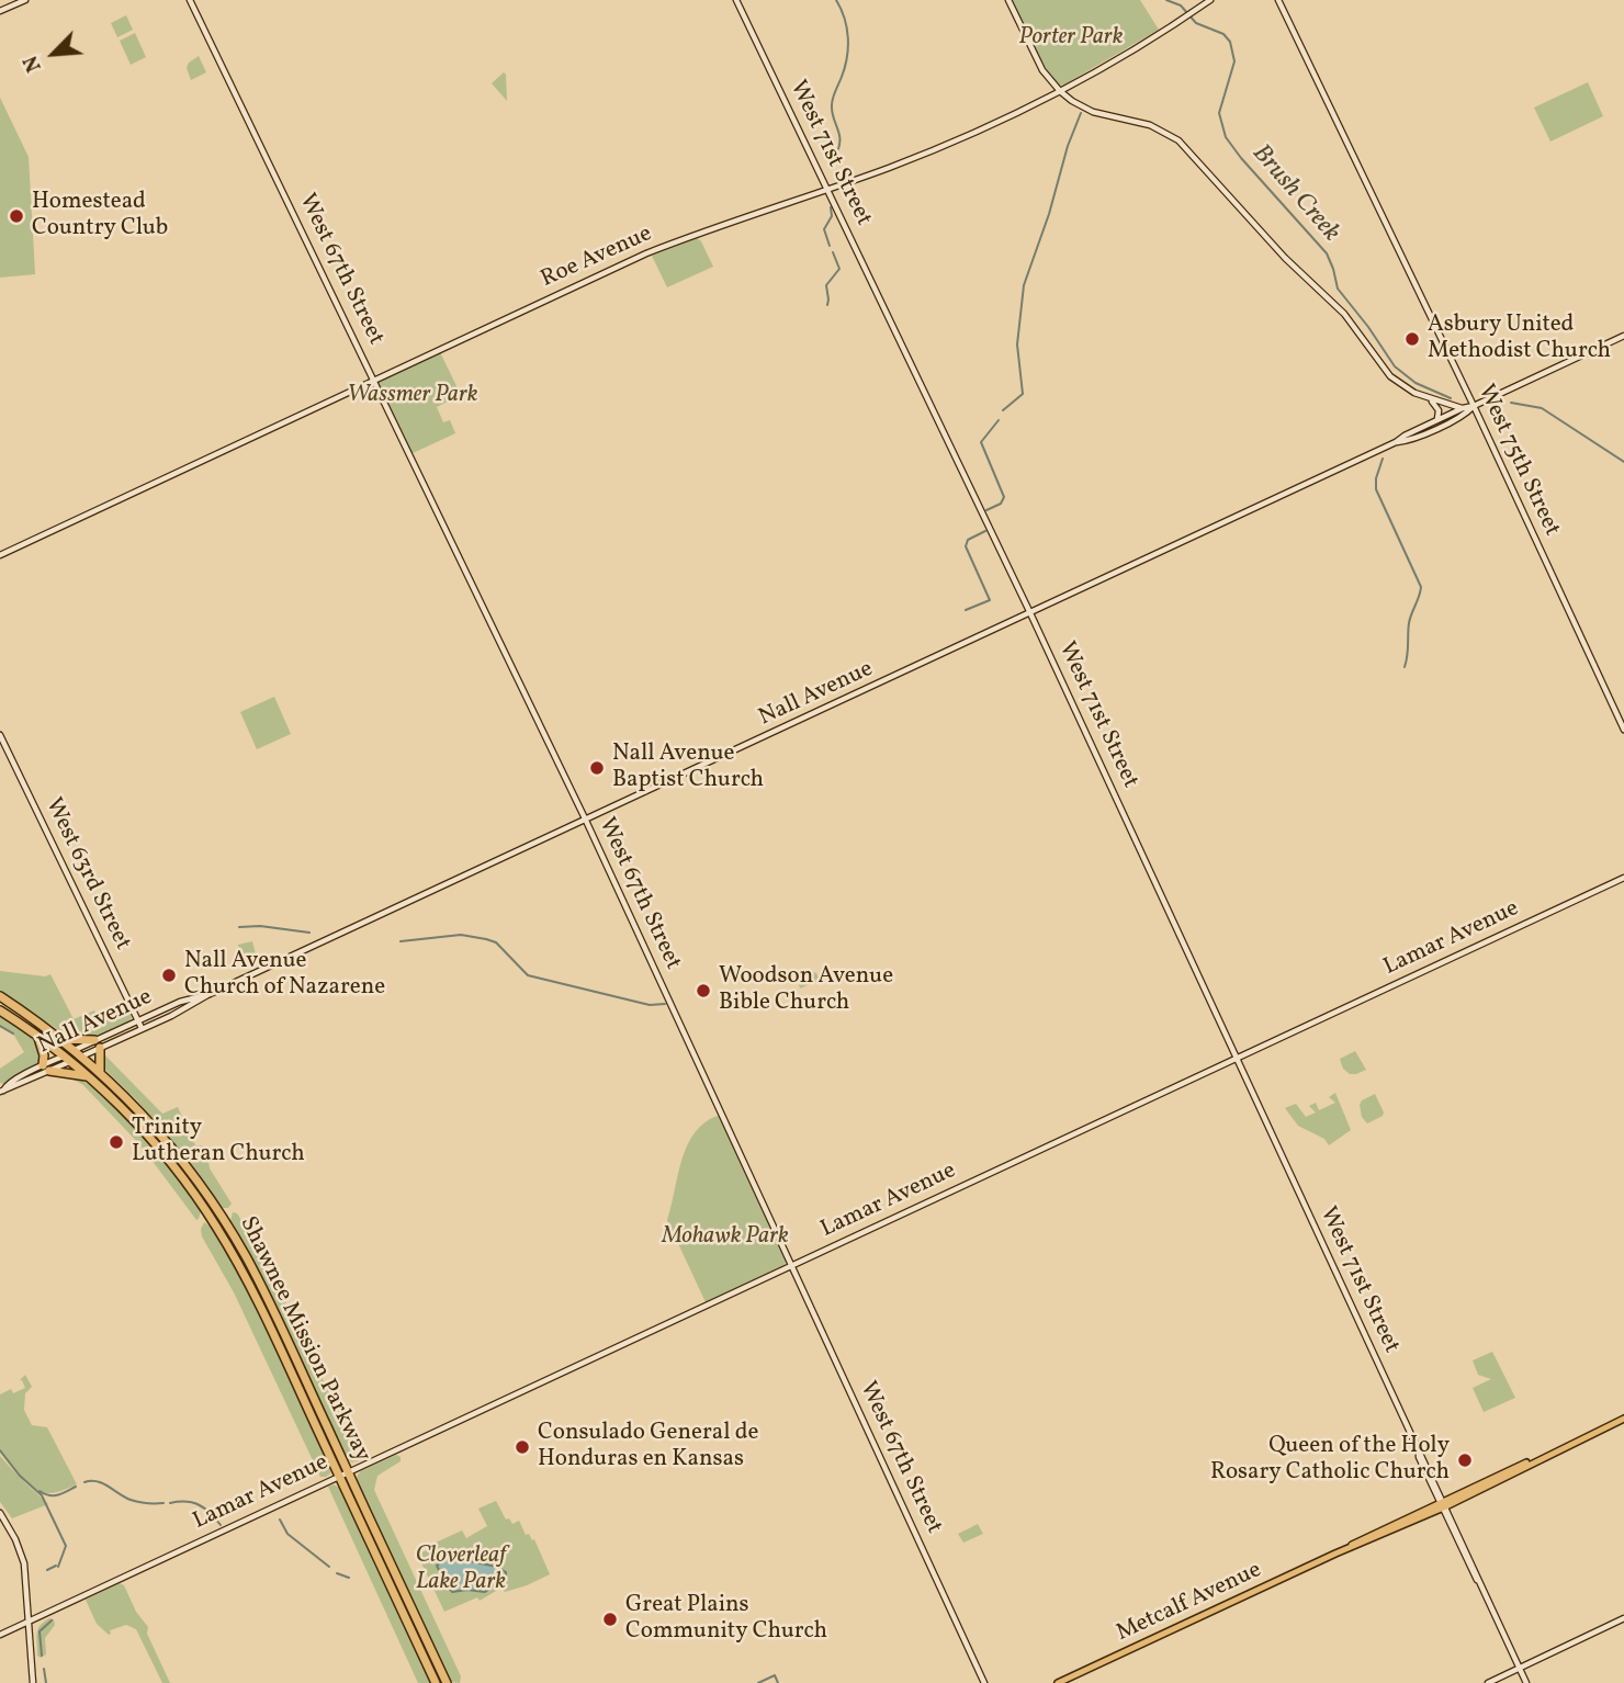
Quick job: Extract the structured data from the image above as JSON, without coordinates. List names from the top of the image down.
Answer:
{
  "streets": {
    "highway": ["Shawnee Mission Parkway"],
    "main road": ["Metcalf Avenue"],
    "street": [
      "West 71st Street",
      "Roe Avenue",
      "West 67th Street",
      "West 75th Street",
      "Nall Avenue",
      "West 63rd Street",
      "Lamar Avenue"
    ]
  },
  "crossings": [
    ["West 71st Street", "Roe Avenue"],
    ["West 71st Street", "Nall Avenue"],
    ["West 71st Street", "Lamar Avenue"],
    ["West 71st Street", "Metcalf Avenue"],
    ["Roe Avenue", "West 67th Street"],
    ["West 67th Street", "Nall Avenue"],
    ["West 67th Street", "Lamar Avenue"],
    ["West 75th Street", "Nall Avenue"],
    ["Nall Avenue", "West 63rd Street"],
    ["Nall Avenue", "Shawnee Mission Parkway"],
    ["Lamar Avenue", "Shawnee Mission Parkway"]
  ],
  "water": ["Brush Creek"],
  "parks": [
    "Porter Park",
    "Wassmer Park",
    "Mohawk Park",
    "Cloverleaf Lake Park"
  ],
  "places": [
    "Homestead Country Club",
    "Asbury United Methodist Church",
    "Nall Avenue Baptist Church",
    "Nall Avenue Church of Nazarene",
    "Woodson Avenue Bible Church",
    "Trinity Lutheran Church",
    "Consulado General de Honduras en Kansas",
    "Queen of the Holy Rosary Catholic Church",
    "Great Plains Community Church"
  ],
  "north": "bottom left"
}
